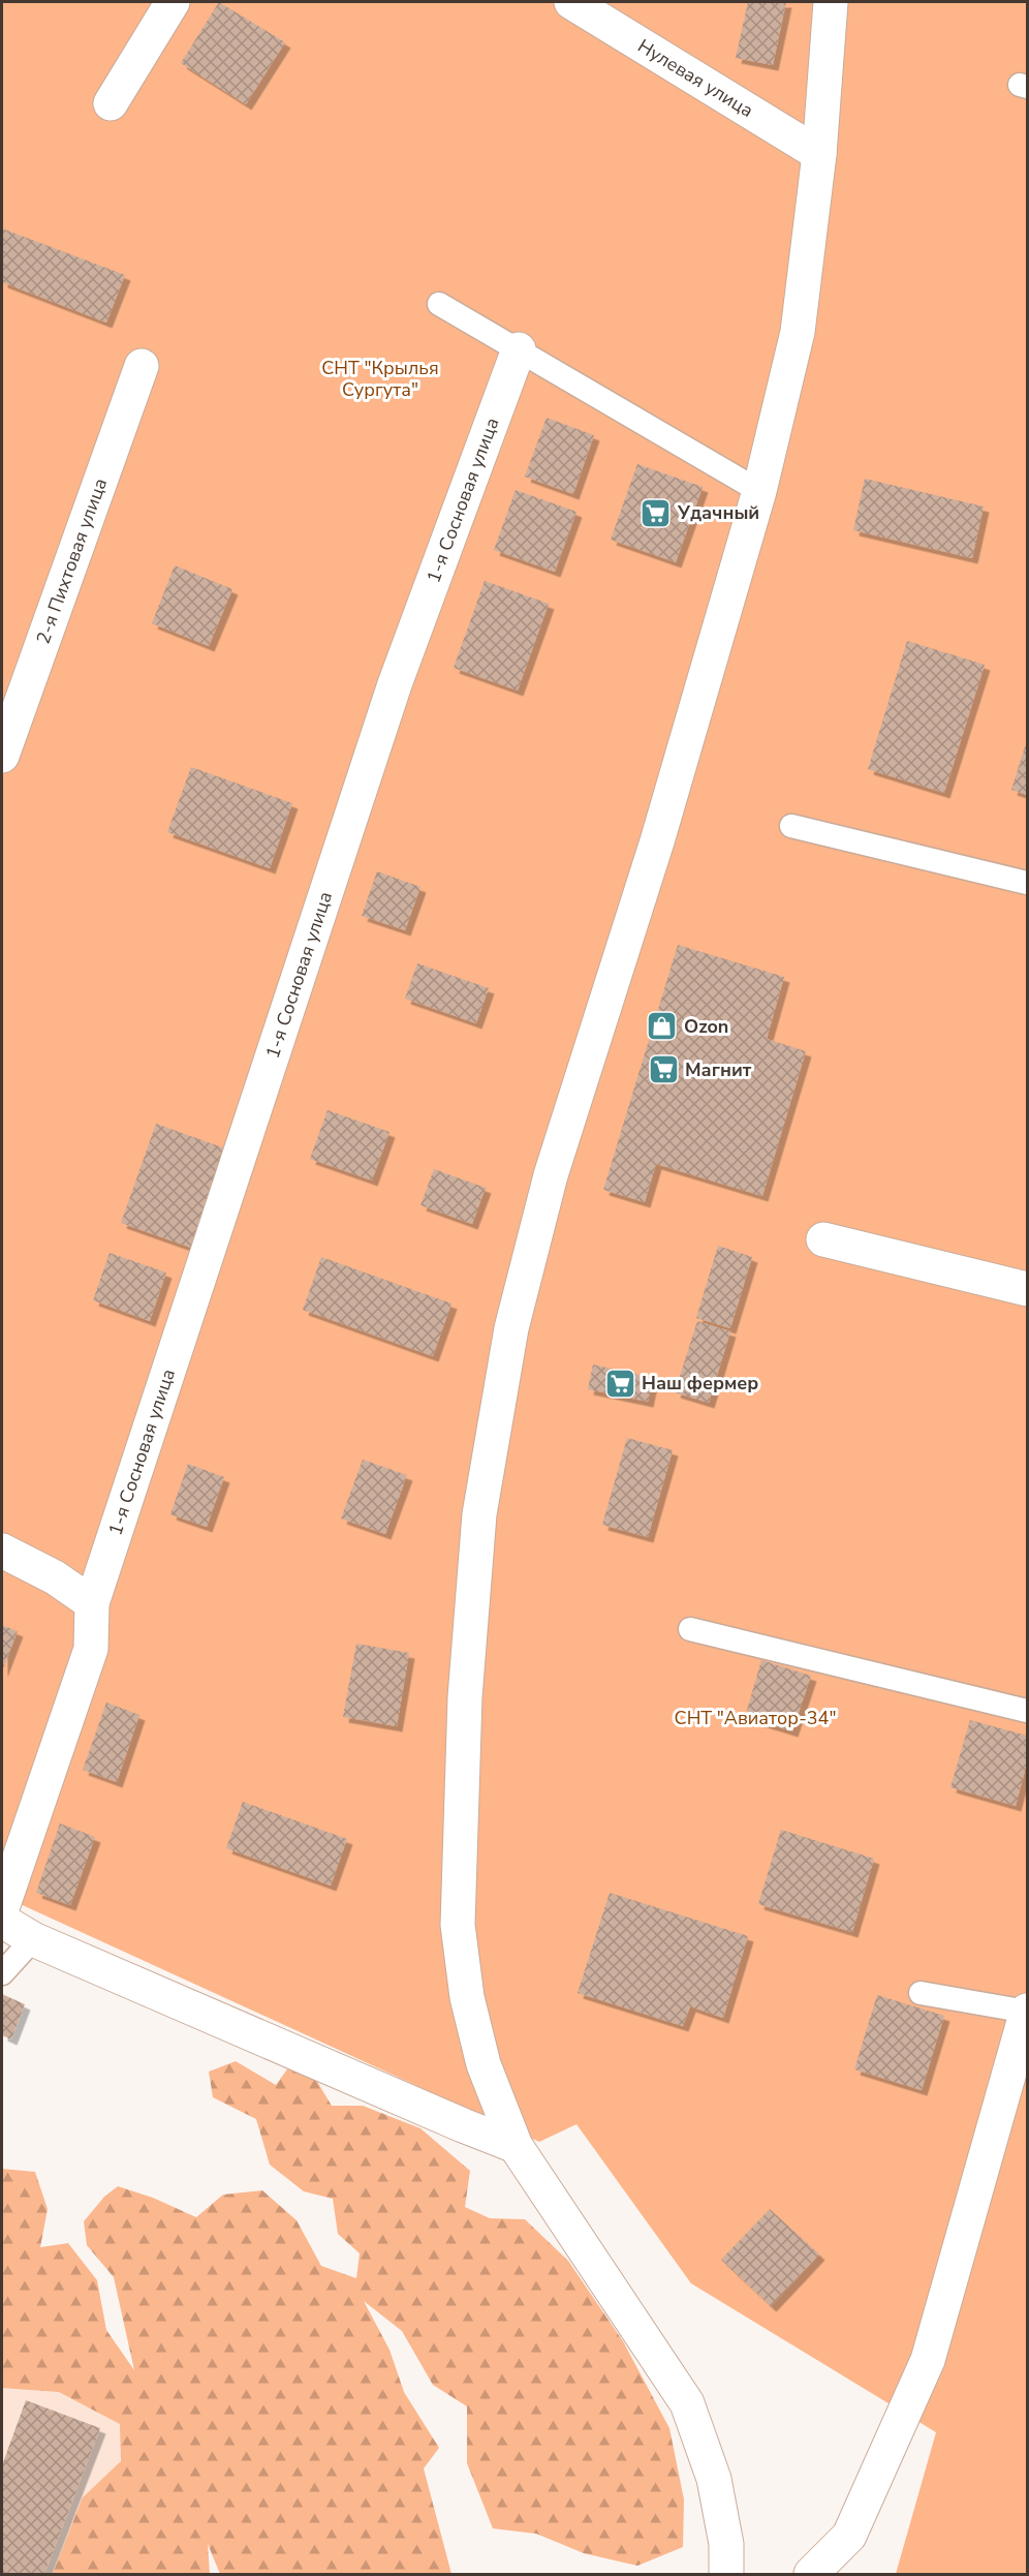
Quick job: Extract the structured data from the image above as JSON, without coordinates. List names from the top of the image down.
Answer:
{
  "streets": {
    "street": ["Нулевая улица", "1-я Сосновая улица", "2-я Пихтовая улица"]
  },
  "parks": ["CНТ \"Крылья Сургута\"", "СНТ \"Авиатор-34\""],
  "places": {
    "supermarket": ["Удачный", "Магнит", "Наш фермер"],
    "shop": ["Ozon"]
  }
}
